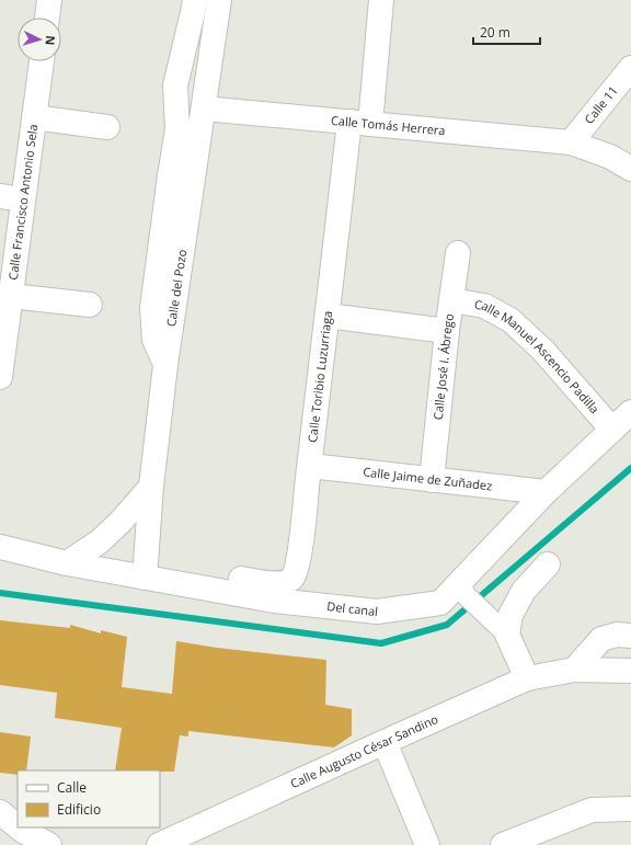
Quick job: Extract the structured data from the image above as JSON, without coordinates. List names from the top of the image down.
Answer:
{
  "streets": {
    "street": [
      "Calle 11",
      "Calle Tomás Herrera",
      "Calle Francisco Antonio Sela",
      "Calle del Pozo",
      "Calle Manuel Ascencio Padilla",
      "Calle José I. Ábrego",
      "Calle Toribio Luzurriaga",
      "Calle Jaime de Zuñadez",
      "Del canal",
      "Calle Augusto César Sandino"
    ]
  },
  "crossings": [
    ["Calle 11", "Calle Tomás Herrera"],
    ["Calle Tomás Herrera", "Calle del Pozo"],
    ["Calle Tomás Herrera", "Calle Toribio Luzurriaga"],
    ["Calle del Pozo", "Del canal"],
    ["Calle Manuel Ascencio Padilla", "Calle José I. Ábrego"],
    ["Calle Manuel Ascencio Padilla", "Del canal"],
    ["Calle José I. Ábrego", "Calle Jaime de Zuñadez"],
    ["Calle Toribio Luzurriaga", "Calle Jaime de Zuñadez"],
    ["Calle Jaime de Zuñadez", "Del canal"]
  ],
  "legend": ["Calle", "Edificio"],
  "scale_bar": "20 m",
  "north": "right"
}
